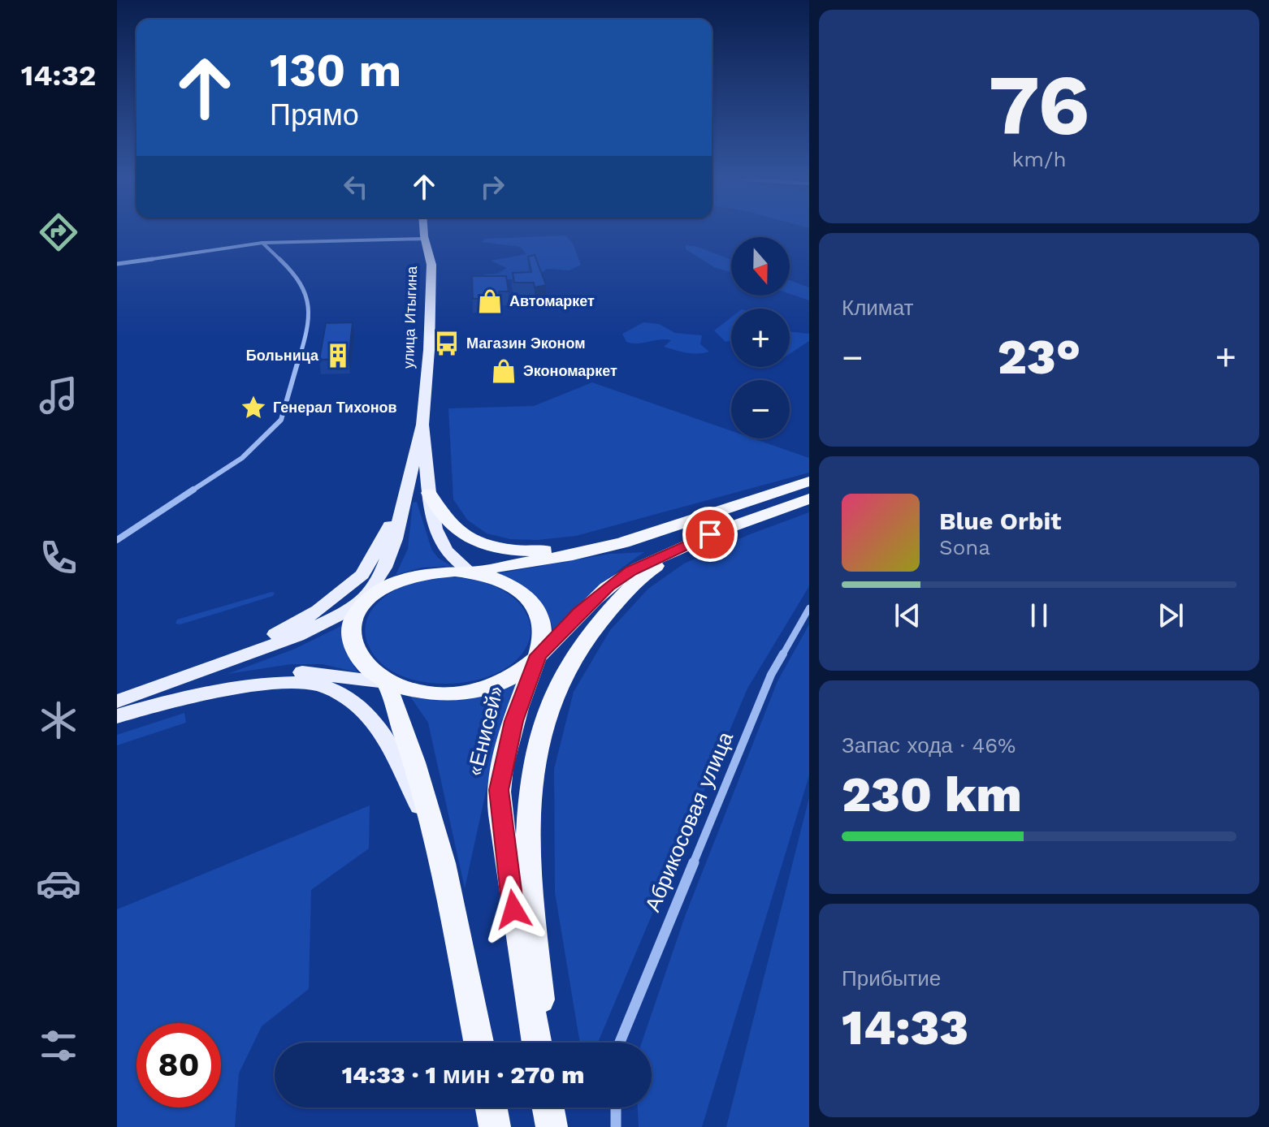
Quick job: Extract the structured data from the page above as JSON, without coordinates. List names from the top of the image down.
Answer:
{
  "streets": {
    "highway": ["«Енисей»"],
    "main road": ["улица Итыгина"],
    "street": ["Абрикосовая улица"]
  },
  "crossings": [
    ["улица Итыгина", "«Енисей»"]
  ],
  "places": {
    "shop": ["Автомаркет", "Экономаркет"],
    "bus stop": ["Магазин Эконом"],
    "building": ["Больница"],
    "place": ["Генерал Тихонов"]
  },
  "north": "bottom",
  "page": {
    "tabs": "14:32",
    "tile": [
      ["76", "km/h"],
      "Климат",
      ["Запас хода · 46%", "230 km"],
      ["Прибытие", "14:33"]
    ],
    "turn": ["130 m", "Прямо"],
    "map_buttons": ["+", "−"],
    "heat": ["−", "23°", "+"],
    "song": ["Blue Orbit", "Sona"],
    "limit": "80",
    "trip": "14:33 · 1 мин · 270 m"
  }
}
